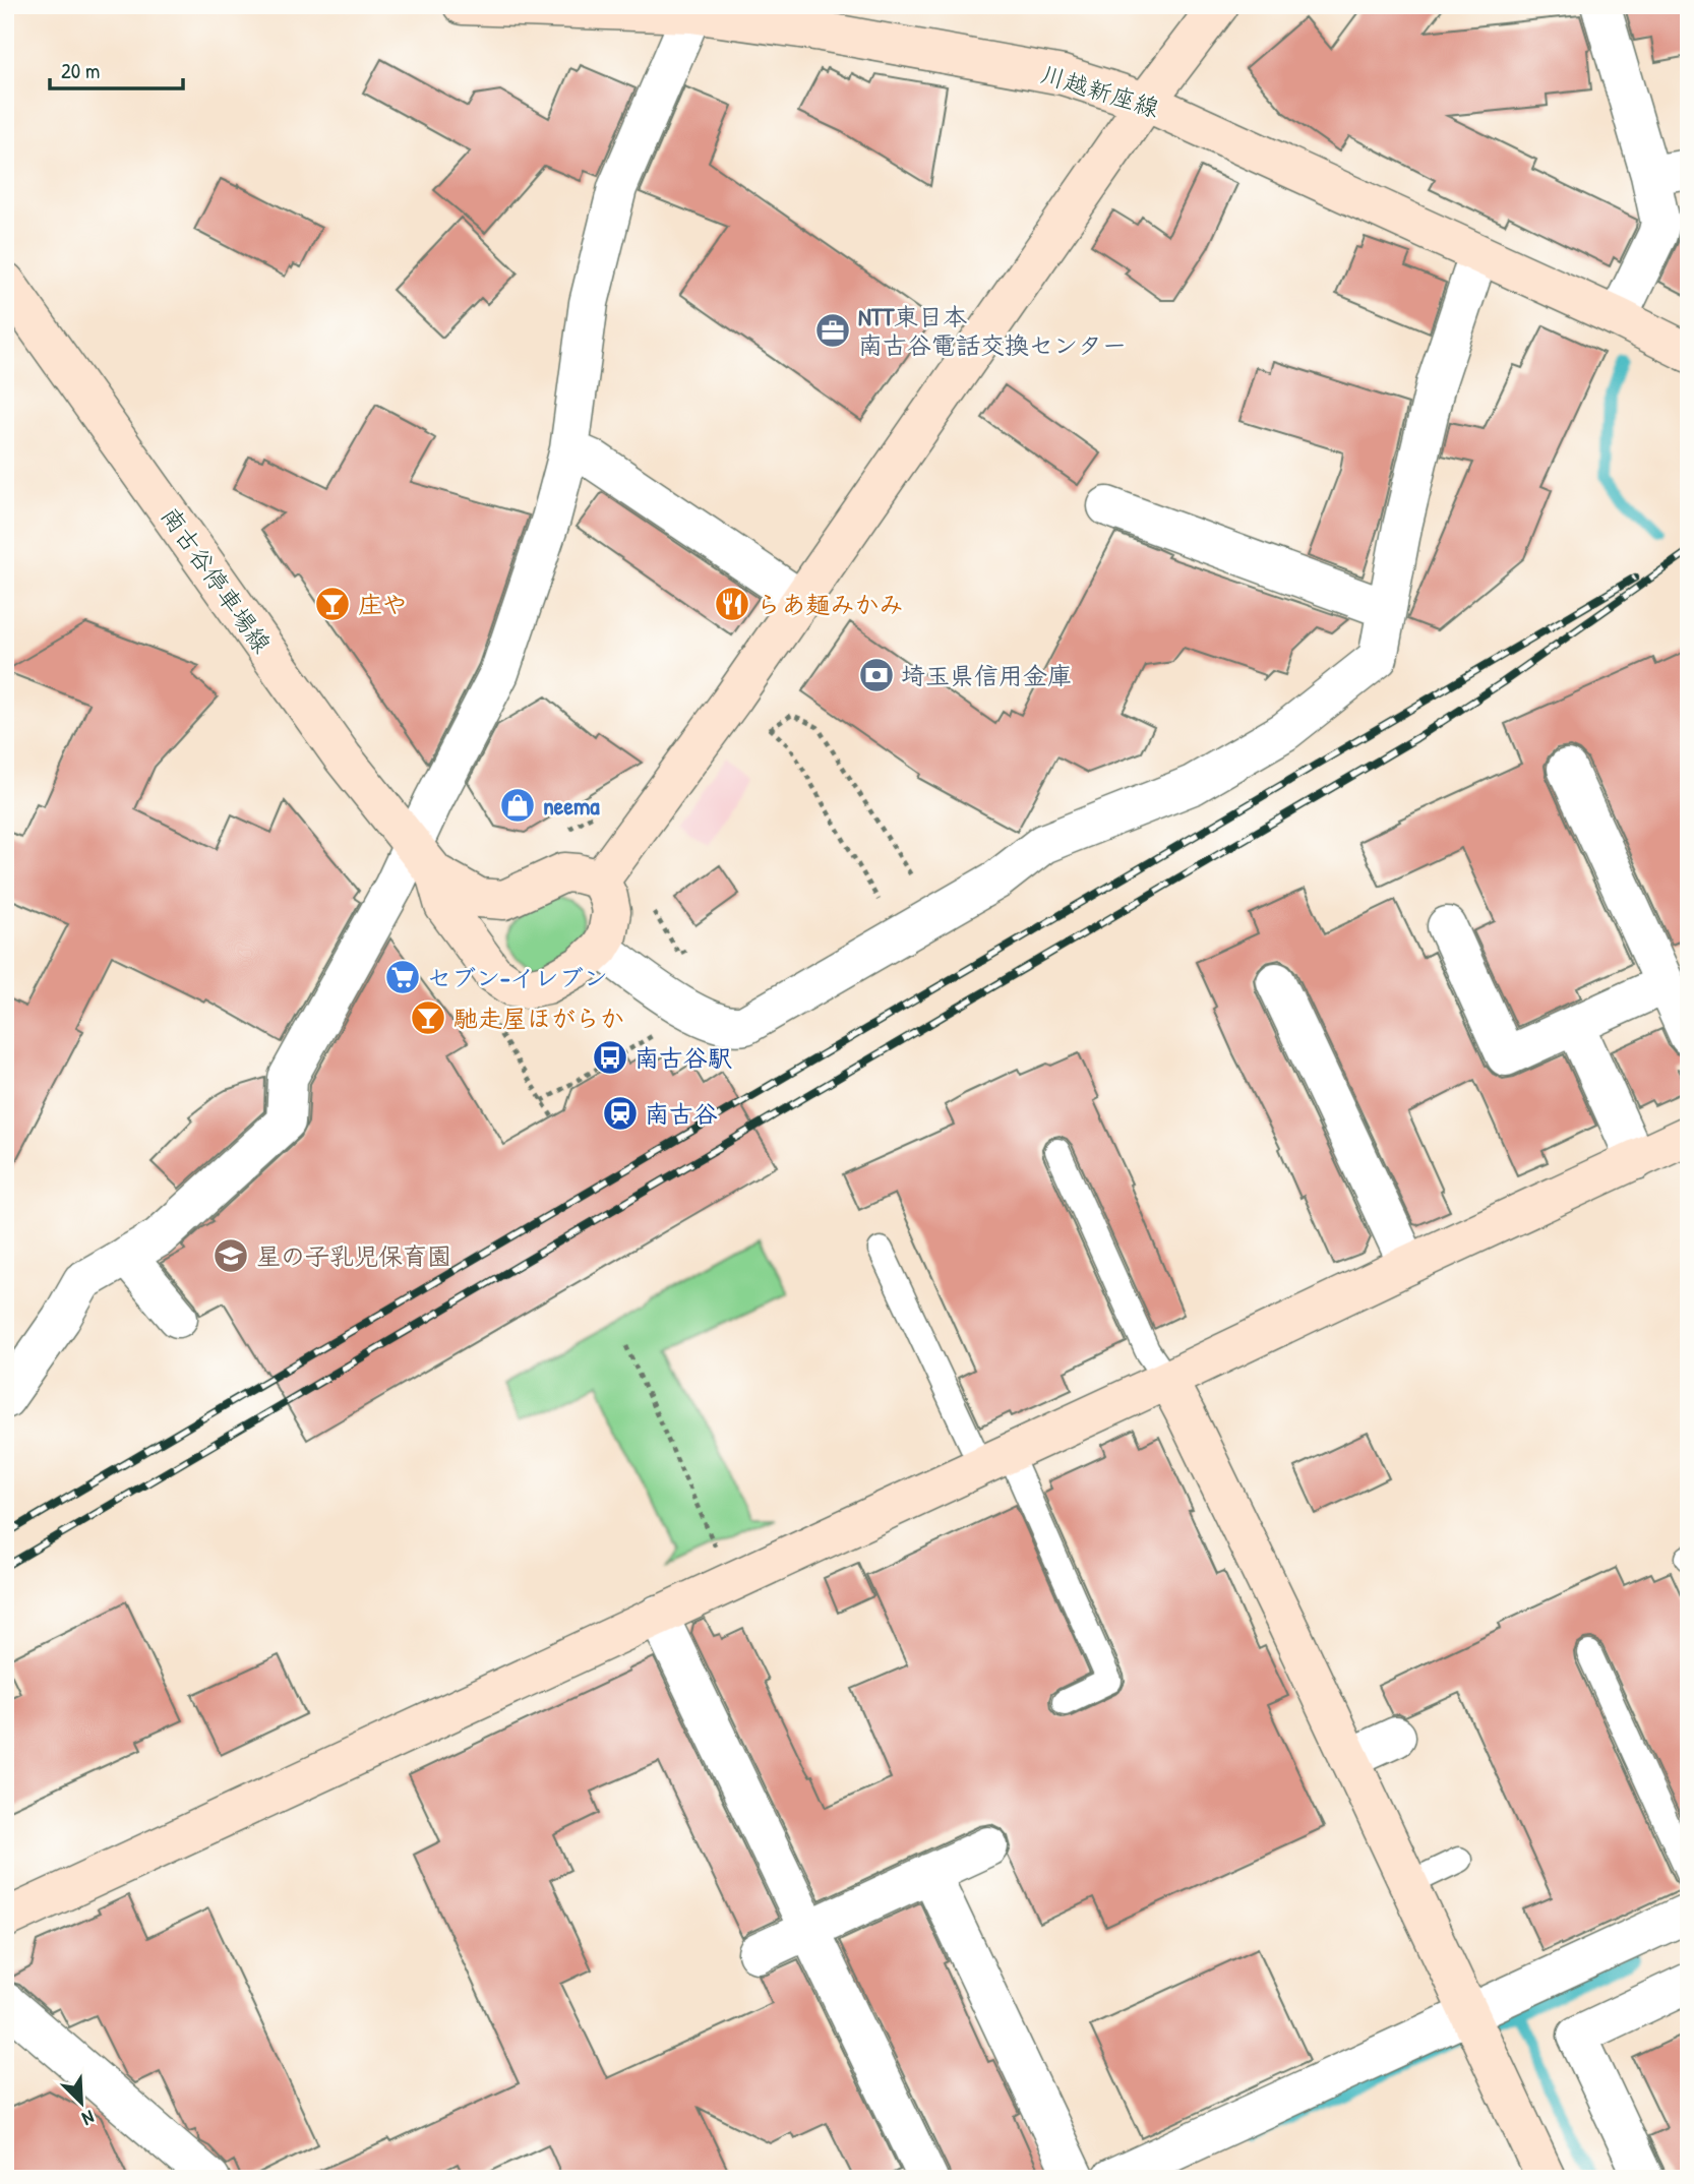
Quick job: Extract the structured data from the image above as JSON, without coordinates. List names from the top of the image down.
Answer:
{
  "streets": {
    "street": ["川越新座線", "南古谷停車場線"]
  },
  "places": {
    "office": ["NTT東日本 南古谷電話交換センター"],
    "bar": ["庄や", "馳走屋ほがらか"],
    "restaurant": ["らあ麺みかみ"],
    "bank": ["埼玉県信用金庫"],
    "shop": ["neema"],
    "supermarket": ["セブン-イレブン"],
    "bus stop": ["南古谷駅"],
    "station": ["南古谷"],
    "school or university": ["星の子乳児保育園"]
  },
  "scale_bar": "20 m",
  "north": "bottom right"
}
